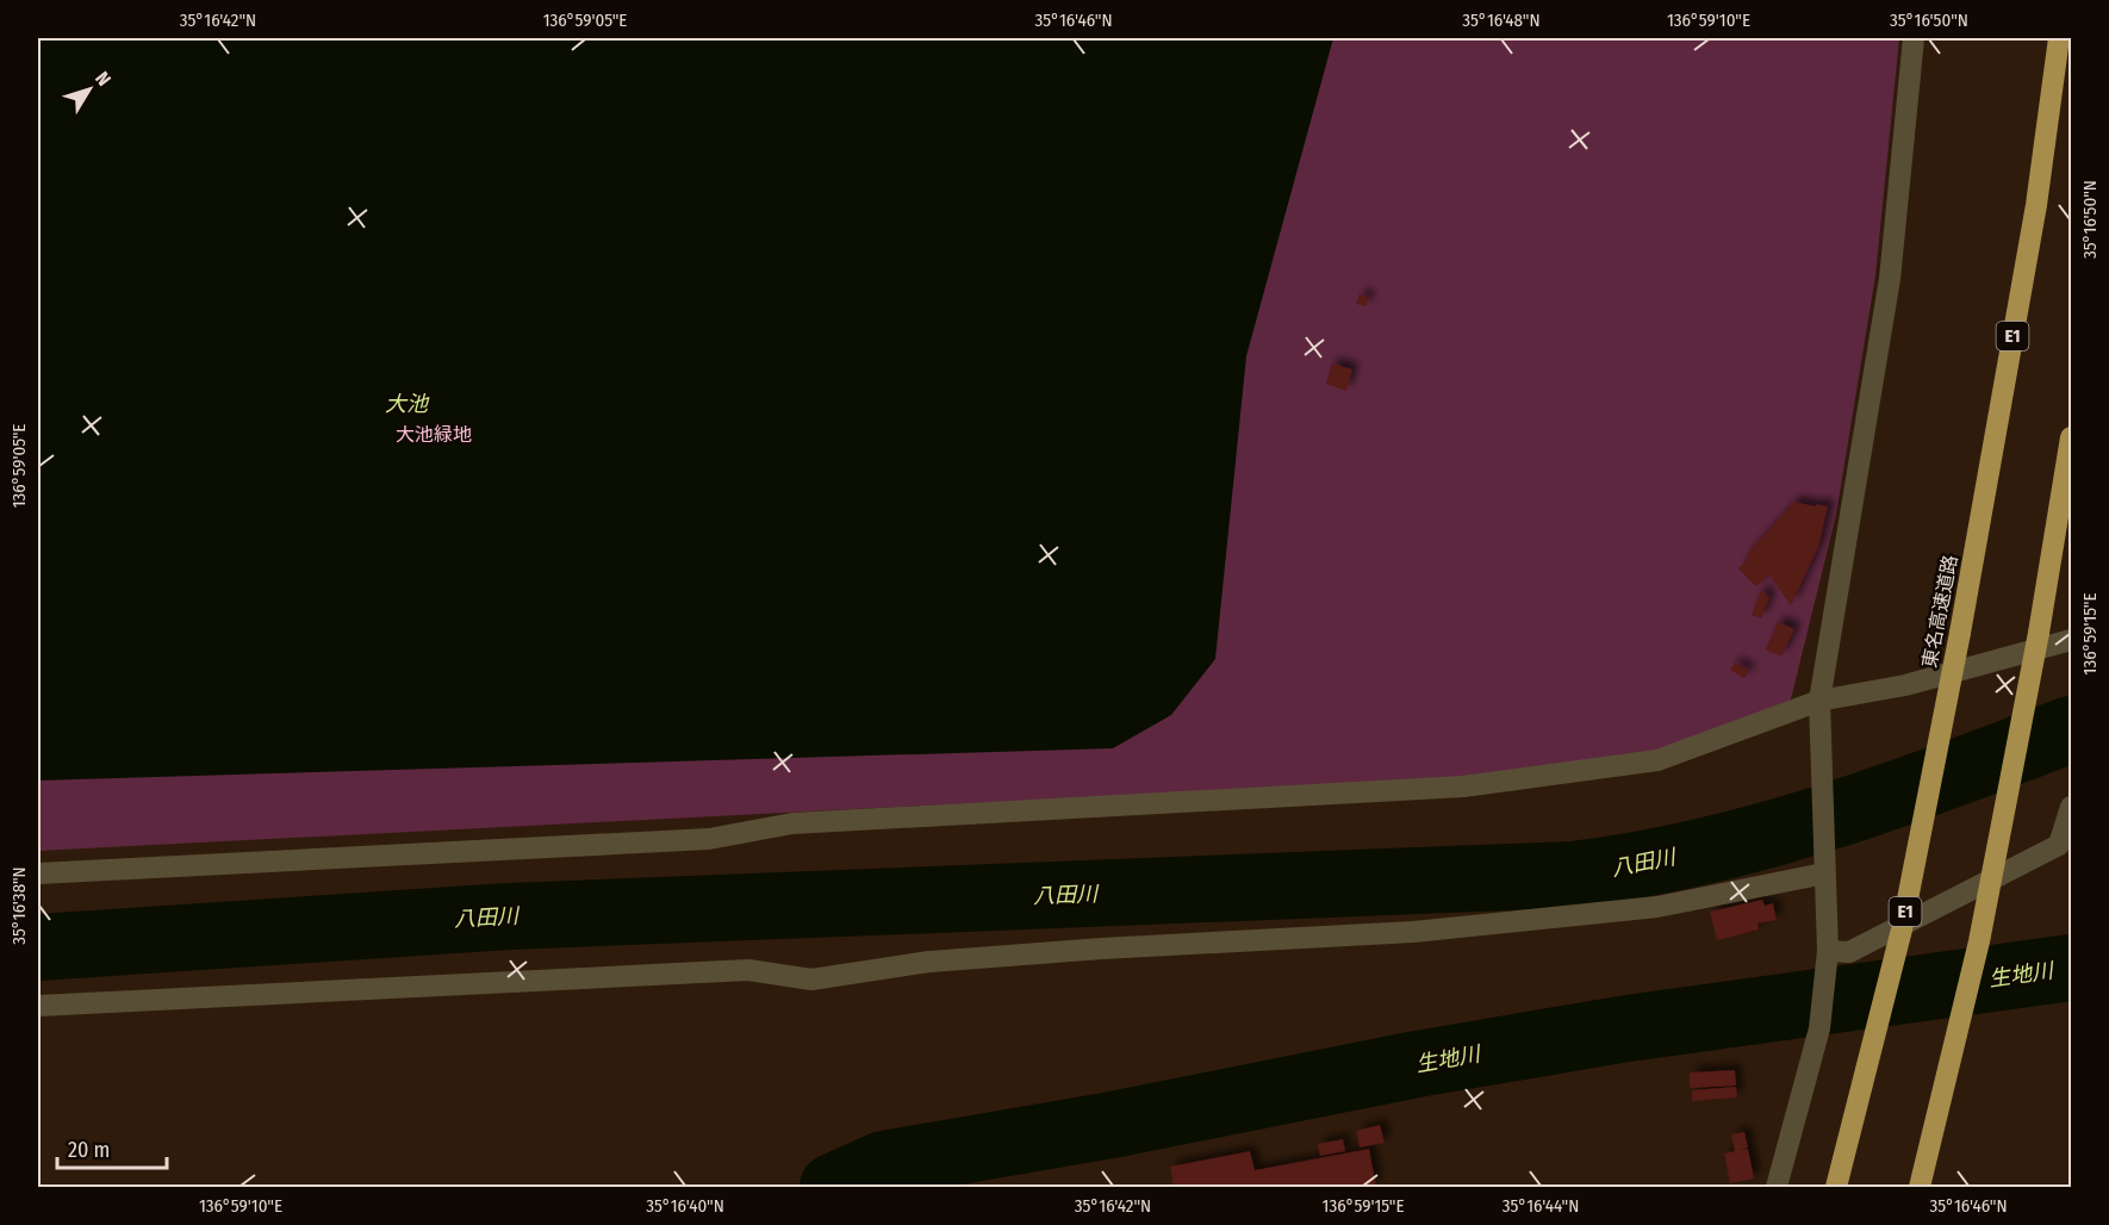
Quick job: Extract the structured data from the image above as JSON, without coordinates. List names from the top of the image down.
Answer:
{
  "streets": {
    "highway": ["E1", "東名高速道路"]
  },
  "water": ["大池", "八田川", "生地川"],
  "parks": ["大池緑地"],
  "scale_bar": "20 m",
  "north": "top right",
  "coordinates": [
    "35°16'42\"N",
    "136°59'05\"E",
    "35°16'46\"N",
    "35°16'48\"N",
    "136°59'10\"E",
    "35°16'50\"N",
    "136°59'15\"E",
    "35°16'38\"N",
    "35°16'40\"N",
    "35°16'44\"N"
  ]
}
